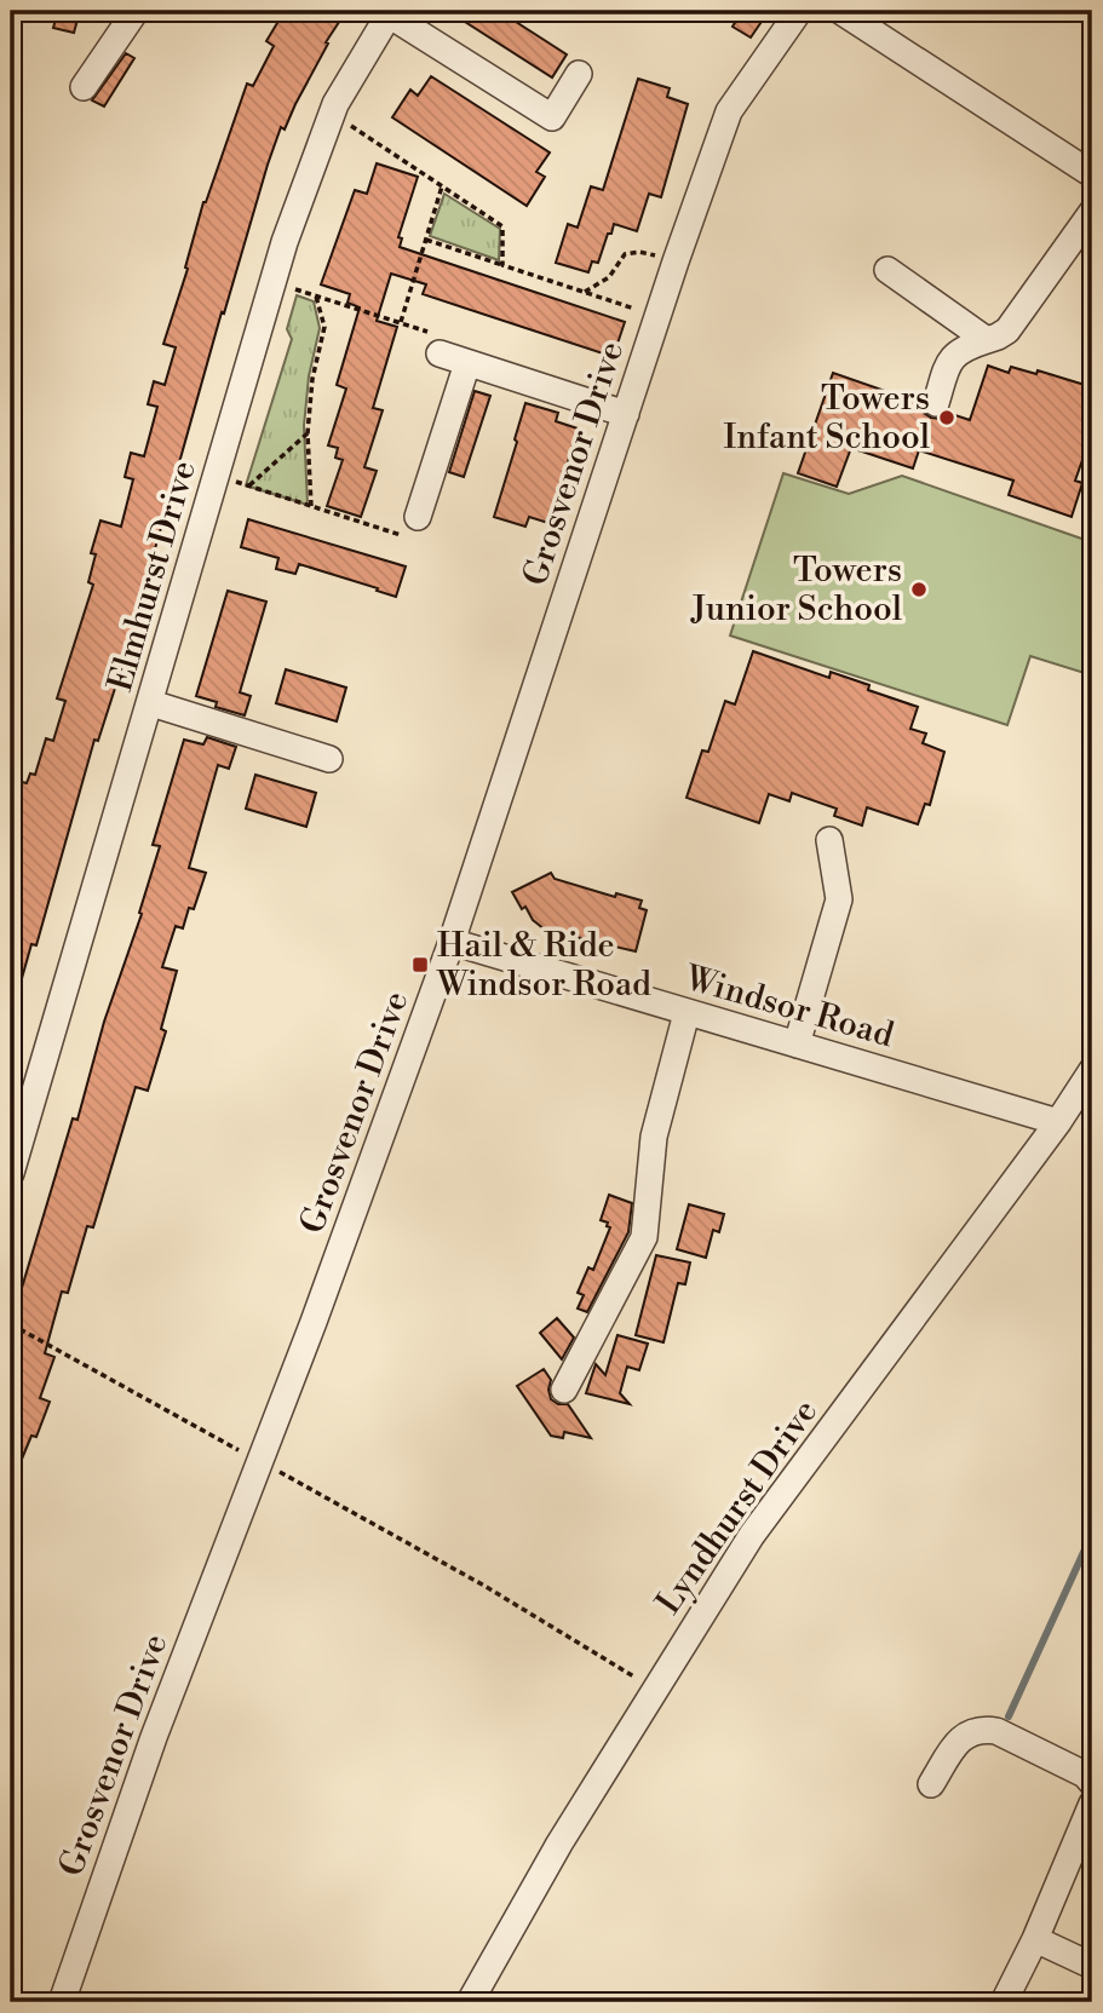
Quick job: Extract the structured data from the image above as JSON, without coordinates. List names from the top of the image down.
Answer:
{
  "streets": {
    "street": [
      "Grosvenor Drive",
      "Elmhurst Drive",
      "Windsor Road",
      "Lyndhurst Drive"
    ]
  },
  "crossings": [
    ["Grosvenor Drive", "Windsor Road"],
    ["Windsor Road", "Lyndhurst Drive"]
  ],
  "places": {
    "other": ["Towers Infant School", "Towers Junior School"],
    "transit": ["Hail & Ride Windsor Road"]
  }
}
